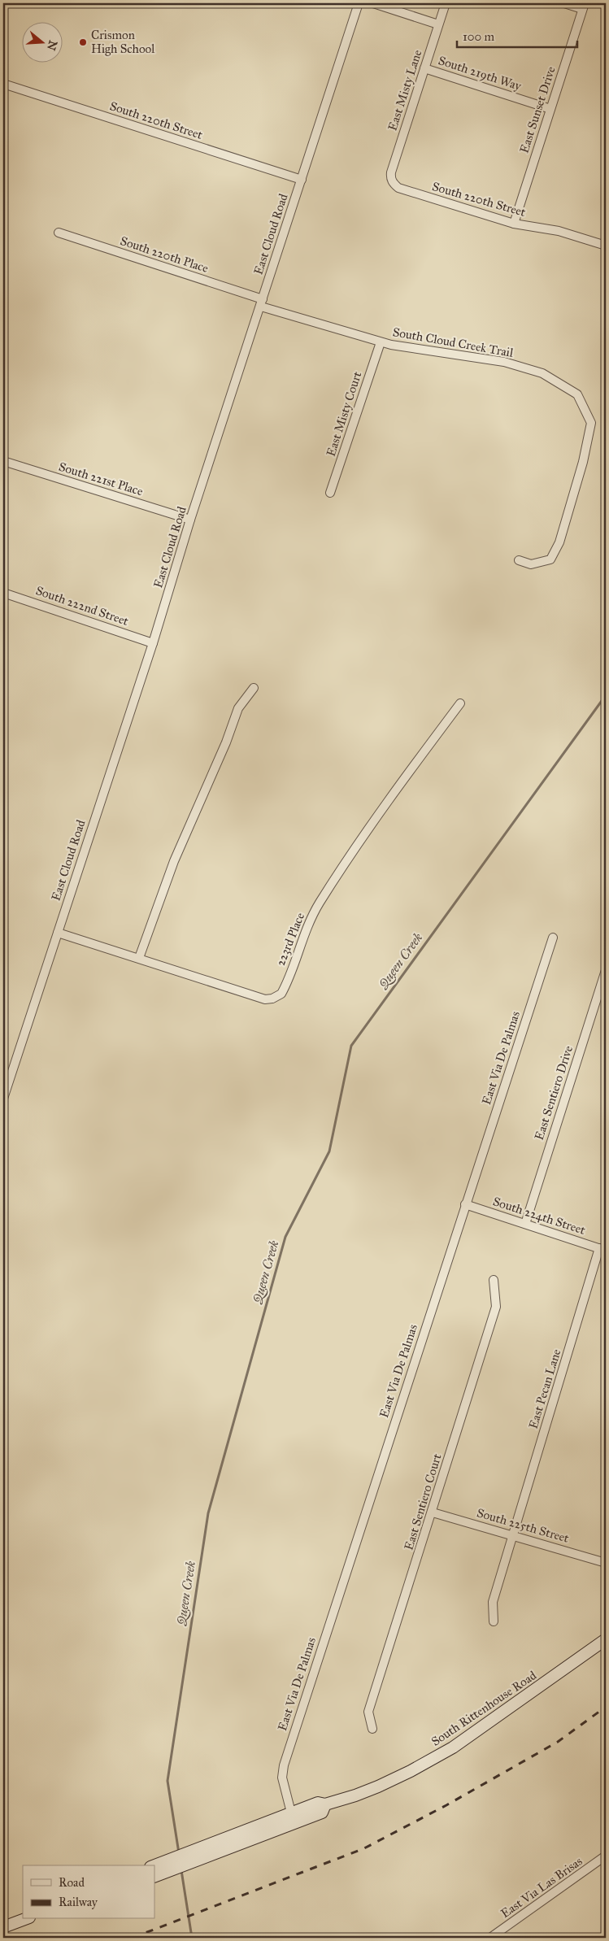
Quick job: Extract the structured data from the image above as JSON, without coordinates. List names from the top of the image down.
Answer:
{
  "streets": {
    "main road": ["South Rittenhouse Road"],
    "street": [
      "South 219th Way",
      "East Misty Lane",
      "East Sunset Drive",
      "South 220th Street",
      "East Cloud Road",
      "South 220th Place",
      "South Cloud Creek Trail",
      "East Misty Court",
      "South 221st Place",
      "South 222nd Street",
      "223rd Place",
      "East Via De Palmas",
      "East Sentiero Drive",
      "South 224th Street",
      "East Pecan Lane",
      "East Sentiero Court",
      "South 225th Street",
      "East Via Las Brisas"
    ]
  },
  "crossings": [
    ["South 219th Way", "East Misty Lane"],
    ["South 219th Way", "East Sunset Drive"],
    ["East Misty Lane", "South 220th Street"],
    ["East Sunset Drive", "South 220th Street"],
    ["South 220th Street", "East Cloud Road"],
    ["East Cloud Road", "South 220th Place"],
    ["East Cloud Road", "South Cloud Creek Trail"],
    ["East Cloud Road", "South 221st Place"],
    ["East Cloud Road", "South 222nd Street"],
    ["East Cloud Road", "223rd Place"],
    ["South 220th Place", "South Cloud Creek Trail"],
    ["South Cloud Creek Trail", "East Misty Court"],
    ["East Via De Palmas", "South 224th Street"],
    ["East Via De Palmas", "South Rittenhouse Road"],
    ["East Sentiero Drive", "South 224th Street"],
    ["South 224th Street", "East Pecan Lane"],
    ["East Pecan Lane", "South 225th Street"],
    ["East Sentiero Court", "South 225th Street"]
  ],
  "water": ["Queen Creek"],
  "places": ["Crismon High School"],
  "legend": ["Road", "Railway"],
  "scale_bar": "100 m",
  "north": "right"
}
